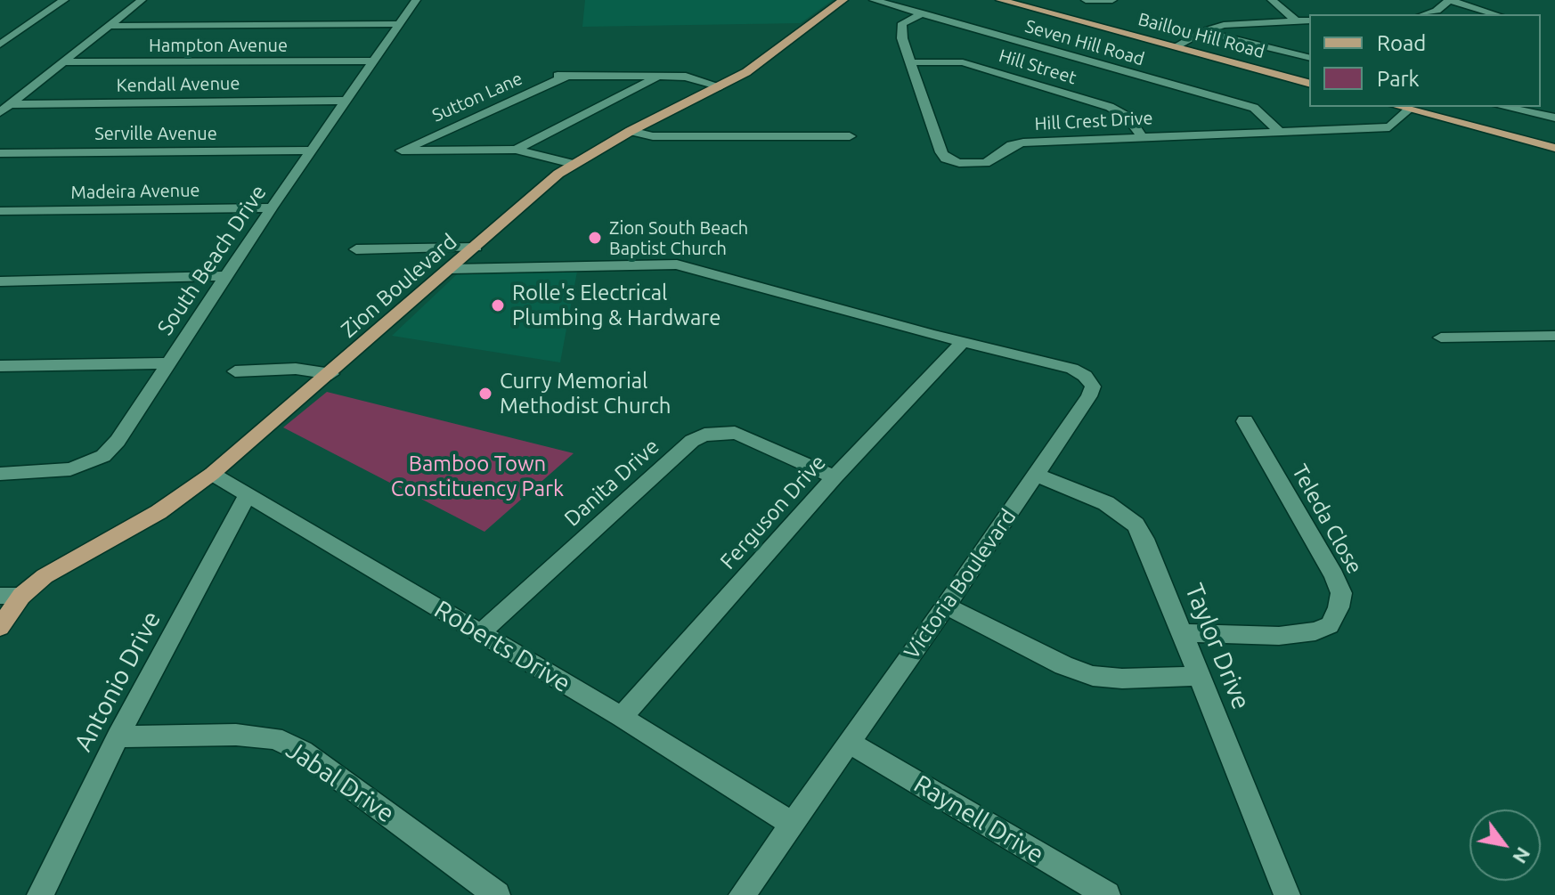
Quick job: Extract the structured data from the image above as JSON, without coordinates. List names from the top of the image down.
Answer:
{
  "streets": {
    "main road": ["Baillou Hill Road", "Zion Boulevard"],
    "street": [
      "Seven Hill Road",
      "Hampton Avenue",
      "Hill Street",
      "Kendall Avenue",
      "Sutton Lane",
      "Hill Crest Drive",
      "Serville Avenue",
      "Madeira Avenue",
      "South Beach Drive",
      "Danita Drive",
      "Ferguson Drive",
      "Teleda Close",
      "Victoria Boulevard",
      "Roberts Drive",
      "Taylor Drive",
      "Antonio Drive",
      "Jabal Drive",
      "Raynell Drive"
    ]
  },
  "crossings": [
    ["Seven Hill Road", "Hill Crest Drive"],
    ["Hampton Avenue", "South Beach Drive"],
    ["Hill Street", "Hill Crest Drive"],
    ["Kendall Avenue", "South Beach Drive"],
    ["Sutton Lane", "Zion Boulevard"],
    ["Serville Avenue", "South Beach Drive"],
    ["Madeira Avenue", "South Beach Drive"],
    ["Zion Boulevard", "Roberts Drive"],
    ["Danita Drive", "Ferguson Drive"],
    ["Danita Drive", "Roberts Drive"],
    ["Ferguson Drive", "Victoria Boulevard"],
    ["Ferguson Drive", "Roberts Drive"],
    ["Teleda Close", "Taylor Drive"],
    ["Victoria Boulevard", "Roberts Drive"],
    ["Victoria Boulevard", "Taylor Drive"],
    ["Victoria Boulevard", "Raynell Drive"],
    ["Roberts Drive", "Antonio Drive"],
    ["Antonio Drive", "Jabal Drive"]
  ],
  "parks": ["Bamboo Town Constituency Park"],
  "places": ["Zion South Beach Baptist Church", "Rolle's Electrical Plumbing & Hardware", "Curry Memorial Methodist Church"],
  "legend": ["Road", "Park"],
  "north": "bottom right"
}
